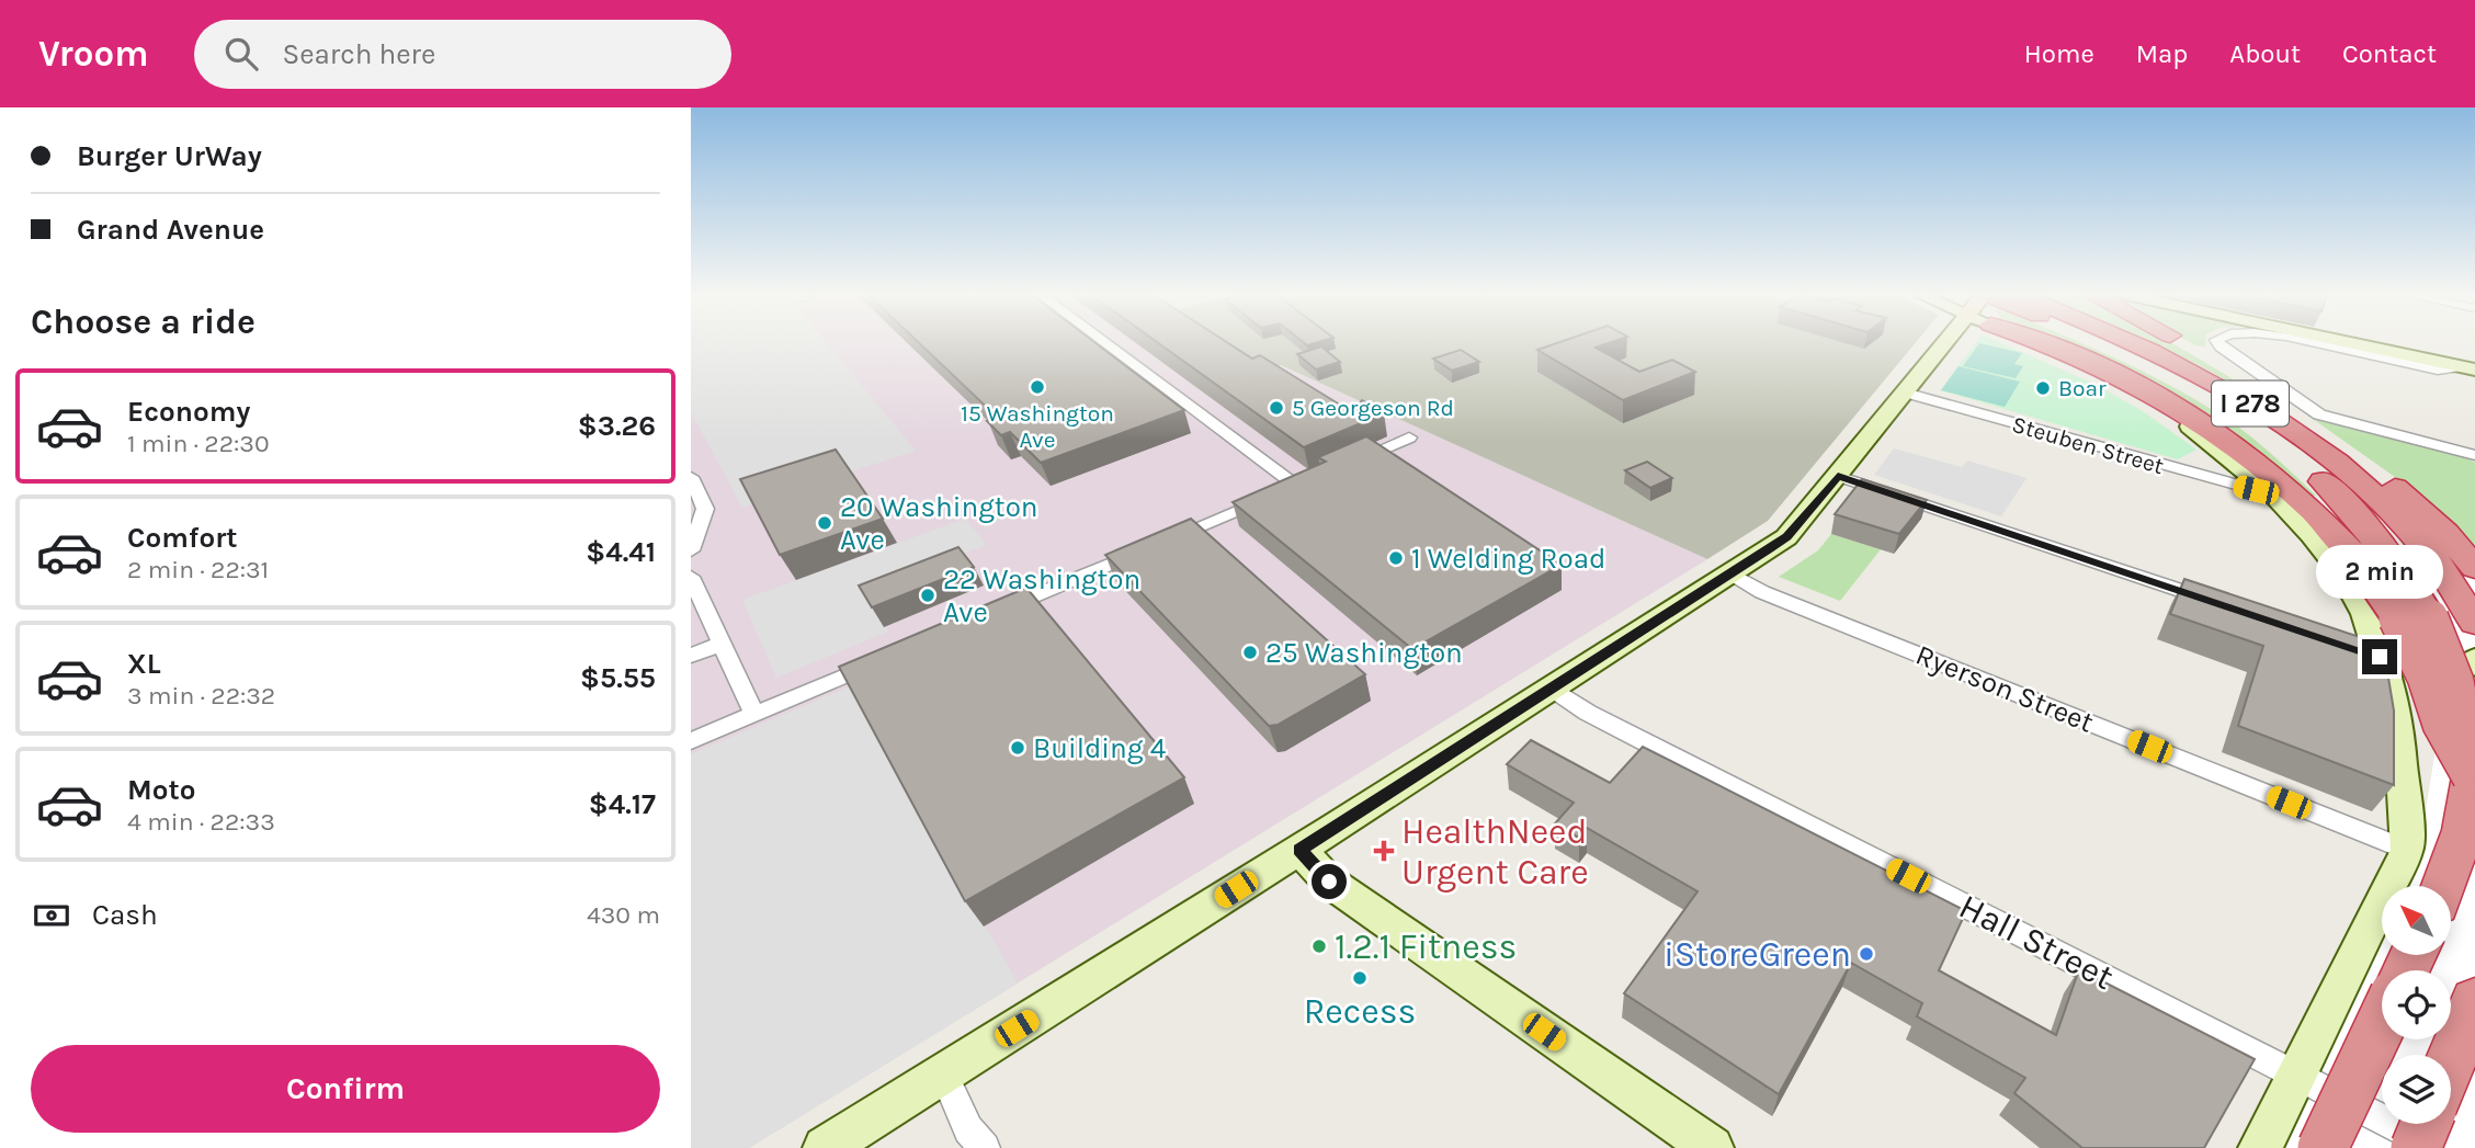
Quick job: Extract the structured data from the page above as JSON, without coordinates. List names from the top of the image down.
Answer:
{
  "streets": {
    "highway": ["I 278"],
    "street": ["Steuben Street", "Ryerson Street", "Hall Street"]
  },
  "places": {
    "other": [
      "15 Washington Ave",
      "Boar",
      "5 Georgeson Rd",
      "20 Washington Ave",
      "1 Welding Road",
      "22 Washington Ave",
      "25 Washington",
      "Building 4",
      "1.2.1 Fitness",
      "iStoreGreen",
      "Recess"
    ],
    "health": ["HealthNeed Urgent Care"]
  },
  "north": "top left",
  "page": {
    "header": "Vroom",
    "search": "Search here",
    "nav": [
      "Home",
      "Map",
      "About",
      "Contact"
    ],
    "banner": ["Burger UrWay", "Grand Avenue"],
    "heading": "Choose a ride",
    "list": [
      {
        "name": "Economy",
        "note": "1 min · 22:30",
        "value": "$3.26"
      },
      {
        "name": "Comfort",
        "note": "2 min · 22:31",
        "value": "$4.41"
      },
      {
        "name": "XL",
        "note": "3 min · 22:32",
        "value": "$5.55"
      },
      {
        "name": "Moto",
        "note": "4 min · 22:33",
        "value": "$4.17"
      }
    ],
    "bubble": "2 min",
    "pay": ["Cash", "430 m"],
    "buttons": "Confirm"
  }
}
